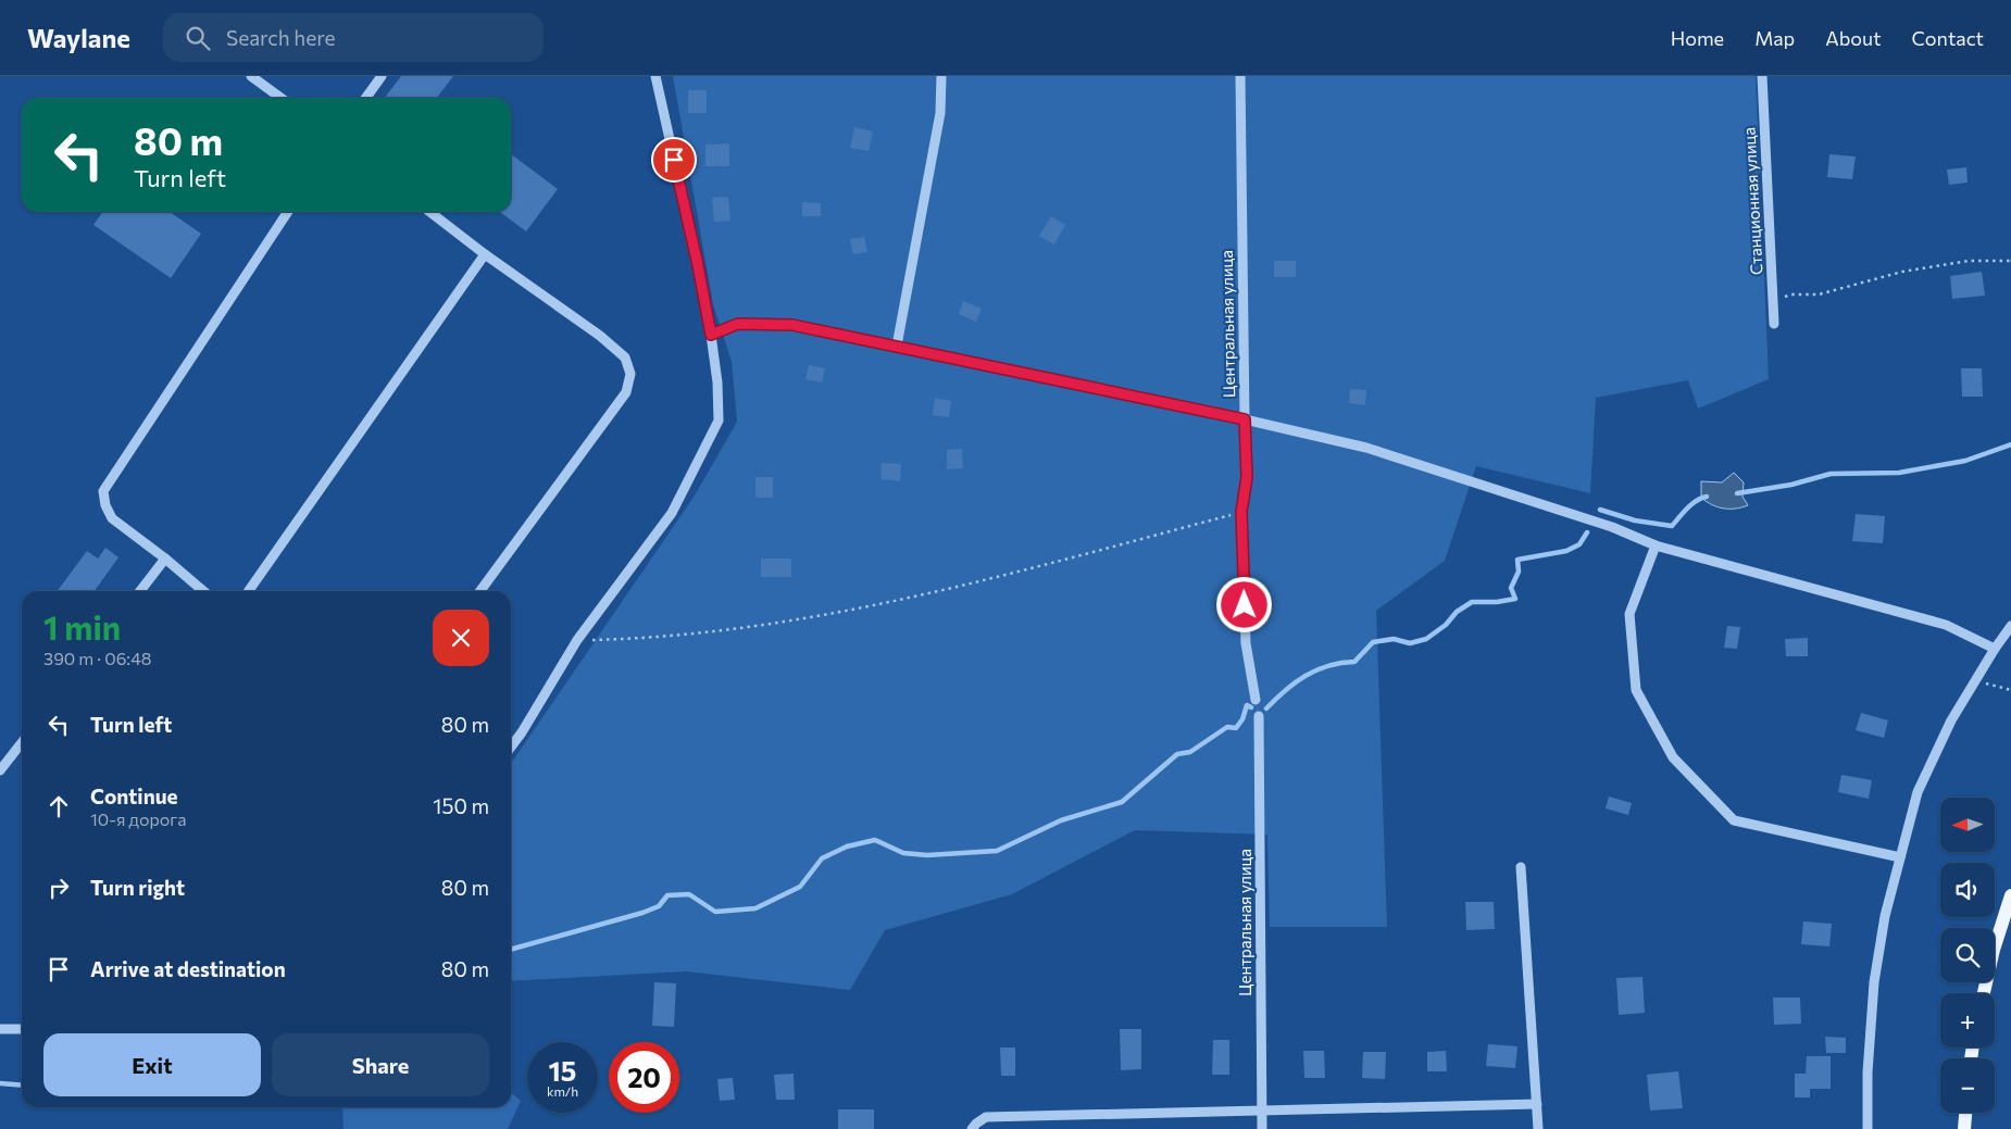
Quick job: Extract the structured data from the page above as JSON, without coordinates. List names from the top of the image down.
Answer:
{
  "streets": {
    "street": ["Станционная улица", "Центральная улица"]
  },
  "north": "left",
  "page": {
    "header": "Waylane",
    "search": "Search here",
    "nav": [
      "Home",
      "Map",
      "About",
      "Contact"
    ],
    "turn": ["80 m", "Turn left"],
    "heading": ["1 min", "390 m · 06:48"],
    "list": [
      {
        "name": "Turn left",
        "value": "80 m"
      },
      {
        "name": "Continue",
        "note": "10-я дорога",
        "value": "150 m"
      },
      {
        "name": "Turn right",
        "value": "80 m"
      },
      {
        "name": "Arrive at destination",
        "value": "80 m"
      }
    ],
    "map_buttons": ["+", "−"],
    "buttons": ["Exit", "Share"],
    "speed": "15 km/h",
    "limit": "20"
  }
}
